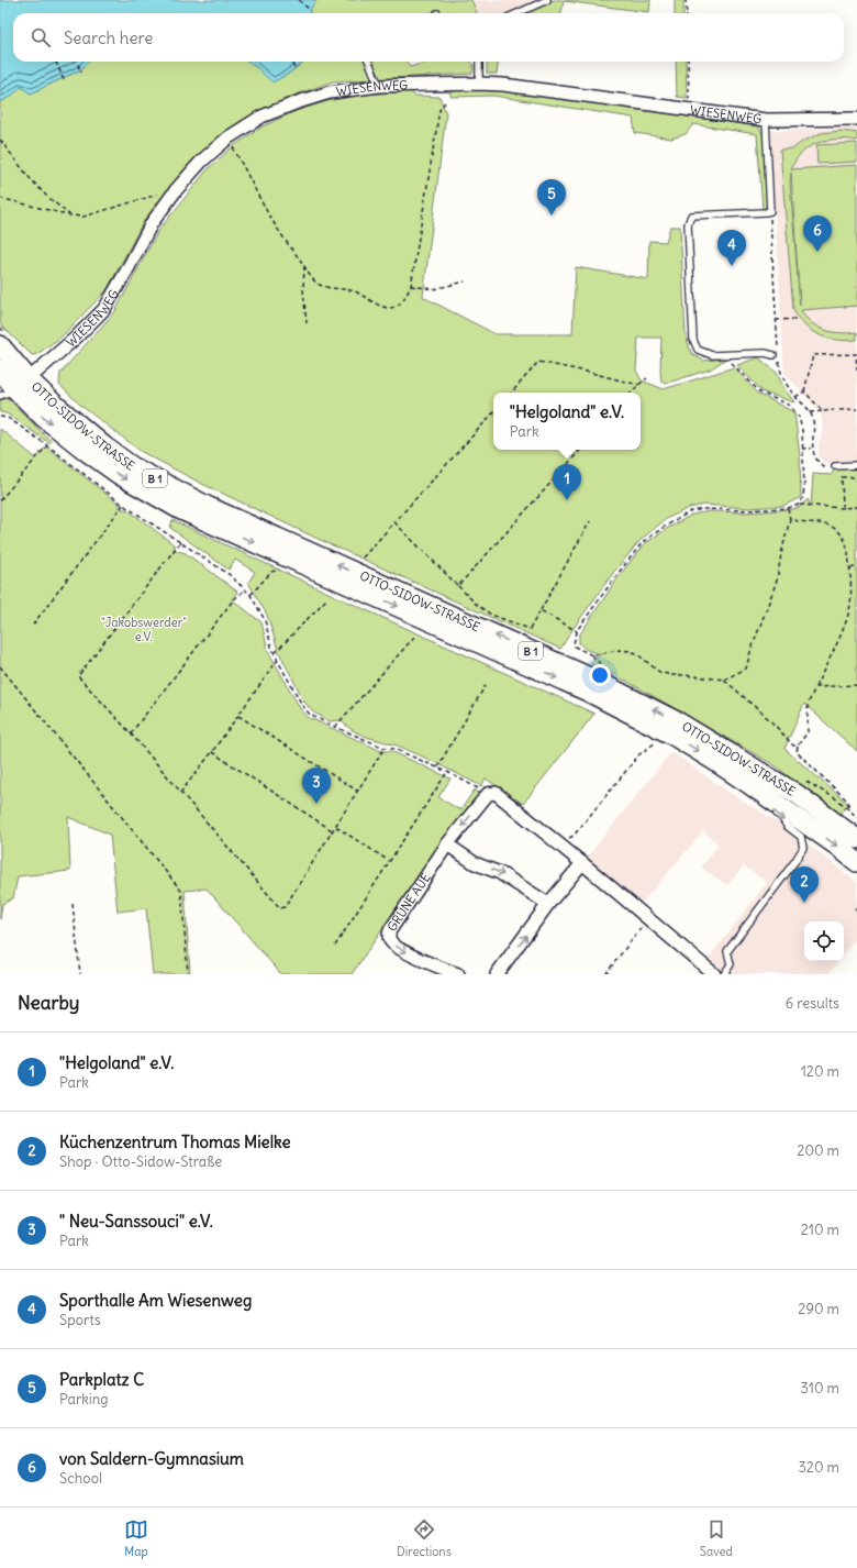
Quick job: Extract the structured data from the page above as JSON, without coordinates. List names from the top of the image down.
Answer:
{
  "streets": {
    "main road": ["OTTO-SIDOW-STRASSE", "B 1"],
    "street": ["WIESENWEG", "GRÜNE AUE"]
  },
  "crossings": [
    ["WIESENWEG", "OTTO-SIDOW-STRASSE"]
  ],
  "parks": ["\"Jakobswerder\" e.V."],
  "page": {
    "search": "Search here",
    "pins": [
      "5",
      "6",
      "4",
      "1",
      "3",
      "2"
    ],
    "popup": ["\"Helgoland\" e.V.", "Park"],
    "heading": ["Nearby", "6 results"],
    "list": [
      {
        "mark": "1",
        "name": "\"Helgoland\" e.V.",
        "note": "Park",
        "value": "120 m"
      },
      {
        "mark": "2",
        "name": "Küchenzentrum Thomas Mielke",
        "note": "Shop · Otto-Sidow-Straße",
        "value": "200 m"
      },
      {
        "mark": "3",
        "name": "\" Neu-Sanssouci\" e.V.",
        "note": "Park",
        "value": "210 m"
      },
      {
        "mark": "4",
        "name": "Sporthalle Am Wiesenweg",
        "note": "Sports",
        "value": "290 m"
      },
      {
        "mark": "5",
        "name": "Parkplatz C",
        "note": "Parking",
        "value": "310 m"
      },
      {
        "mark": "6",
        "name": "von Saldern-Gymnasium",
        "note": "School",
        "value": "320 m"
      }
    ],
    "nav": ["Map", "Directions", "Saved"]
  }
}
